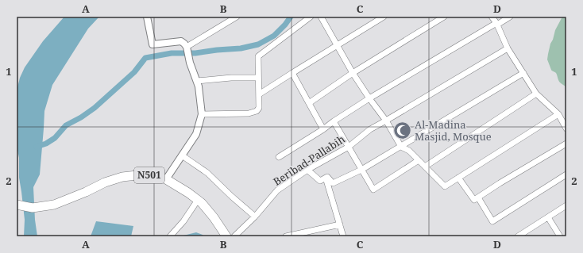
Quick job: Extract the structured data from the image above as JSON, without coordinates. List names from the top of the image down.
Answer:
{
  "streets": {
    "highway": ["N501"],
    "street": ["Beribad-Pallabih"]
  },
  "places": {
    "mosque": ["Al-Madina Masjid, Mosque"]
  },
  "grid": {
    "columns": [
      "A",
      "B",
      "C",
      "D"
    ],
    "rows": ["1", "2"]
  }
}
